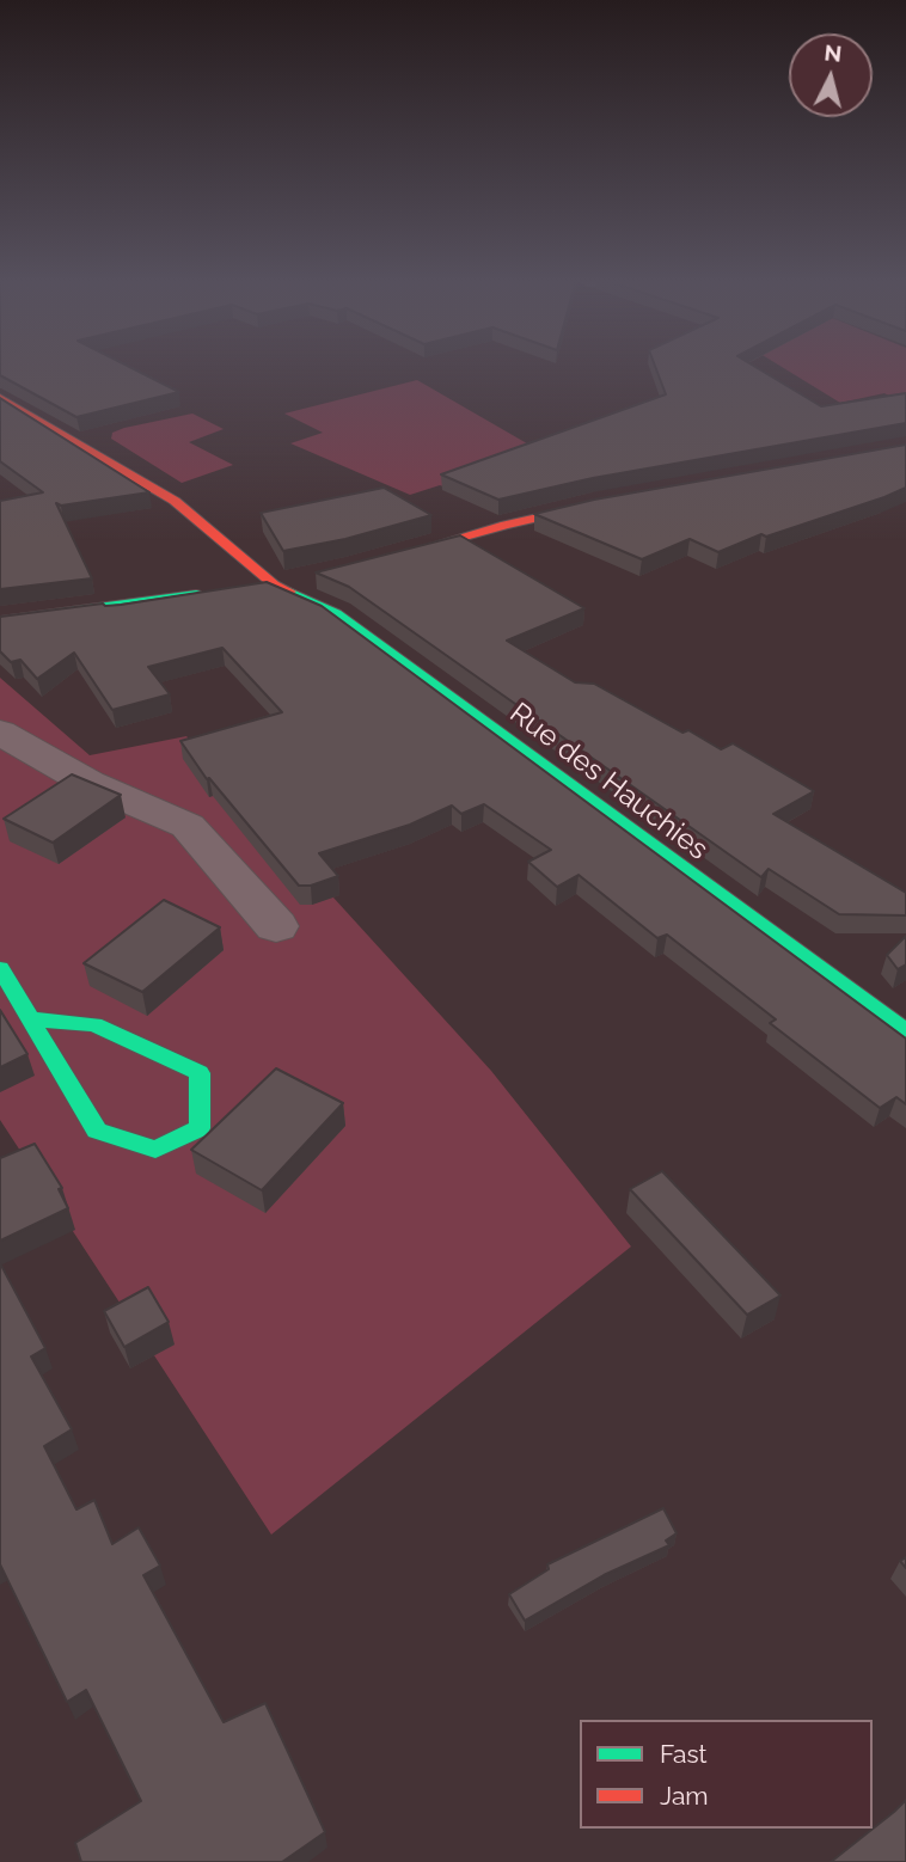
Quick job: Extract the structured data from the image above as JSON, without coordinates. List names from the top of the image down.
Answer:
{
  "streets": {
    "street": ["Rue des Hauchies"]
  },
  "legend": ["Fast", "Jam"],
  "north": "top"
}
